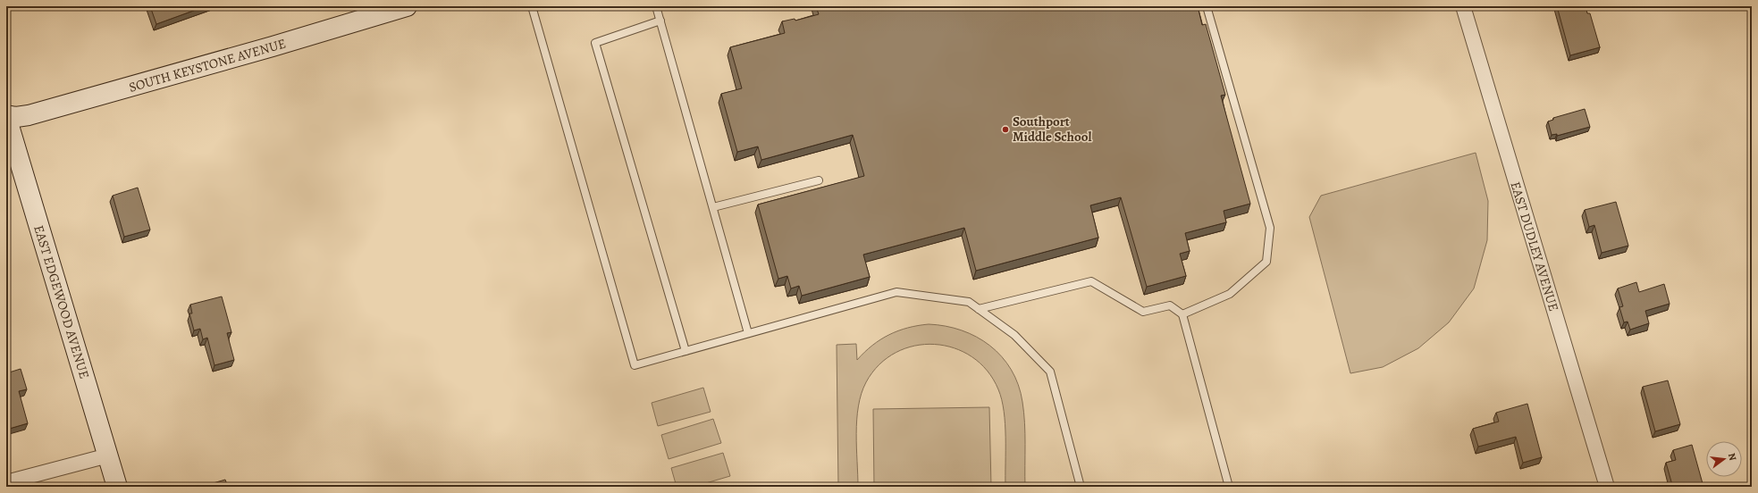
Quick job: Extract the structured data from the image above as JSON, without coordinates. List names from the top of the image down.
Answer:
{
  "streets": {
    "main road": ["SOUTH KEYSTONE AVENUE", "EAST EDGEWOOD AVENUE"],
    "street": ["EAST DUDLEY AVENUE"]
  },
  "crossings": [
    ["SOUTH KEYSTONE AVENUE", "EAST EDGEWOOD AVENUE"]
  ],
  "places": ["Southport Middle School"],
  "north": "right"
}
